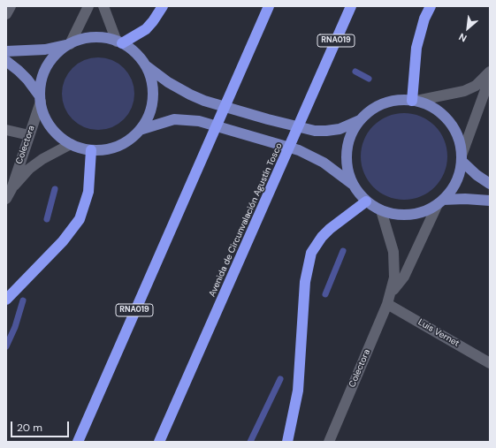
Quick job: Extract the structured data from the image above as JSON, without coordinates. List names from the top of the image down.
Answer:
{
  "streets": {
    "highway": ["RNA019", "Avenida de Circunvalación Agustín Tosco"],
    "street": ["Colectora", "Luis Vernet"]
  },
  "crossings": [
    ["Colectora", "Luis Vernet"]
  ],
  "scale_bar": "20 m",
  "north": "bottom left"
}
